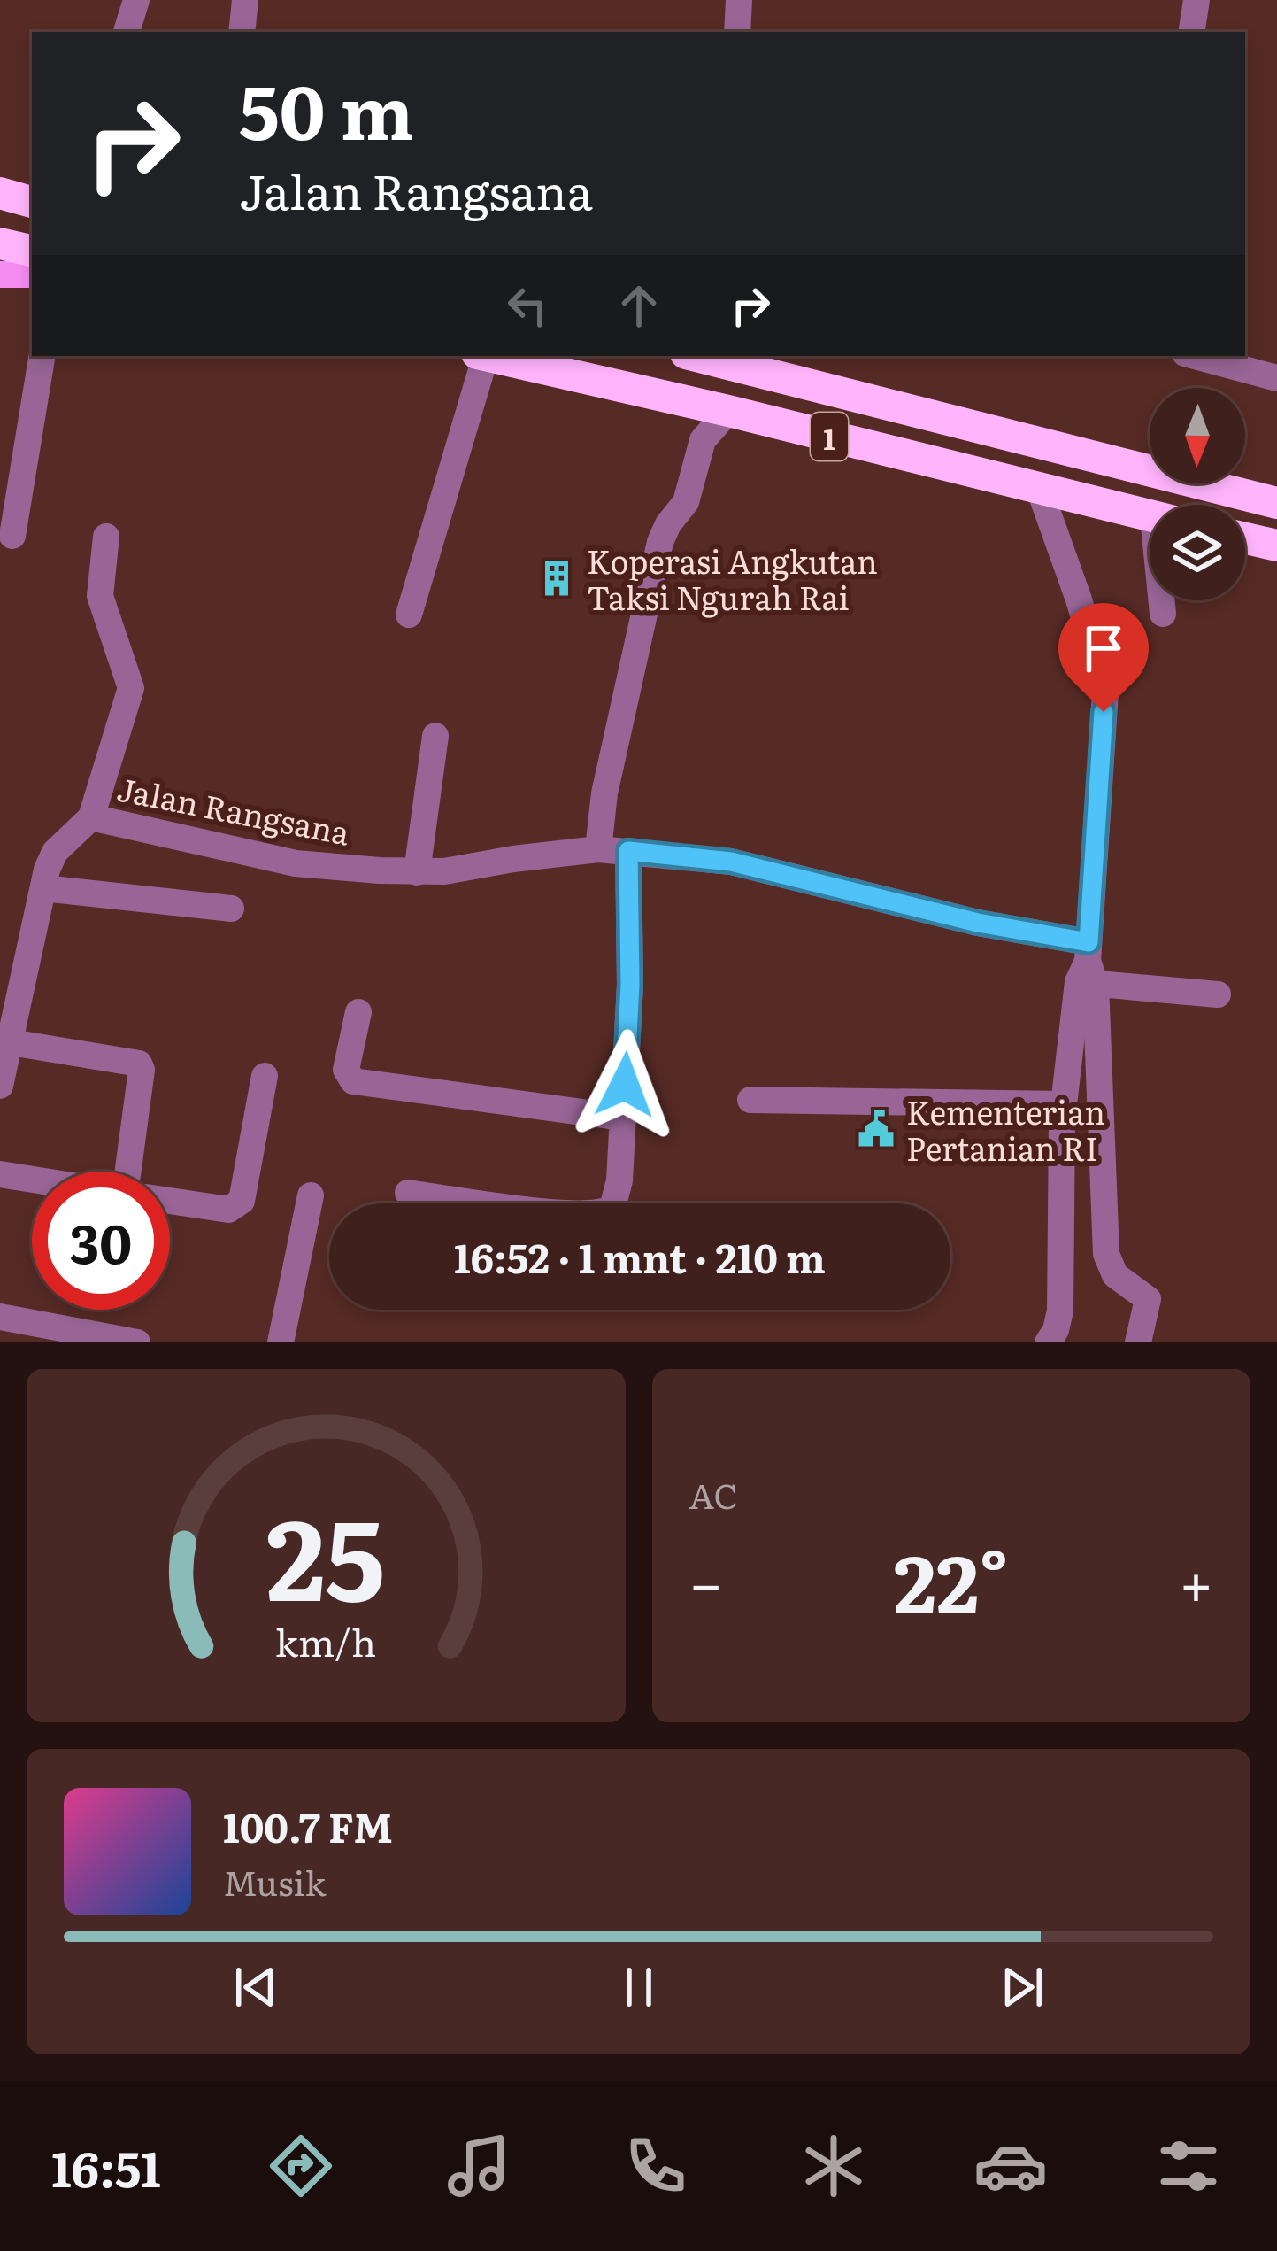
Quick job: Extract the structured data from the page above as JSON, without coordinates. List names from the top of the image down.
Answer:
{
  "streets": {
    "highway": ["1"],
    "street": ["Jalan Rangsana"]
  },
  "places": {
    "building": ["Koperasi Angkutan Taksi Ngurah Rai"],
    "public building": ["Kementerian Pertanian RI"]
  },
  "north": "bottom",
  "page": {
    "turn": ["50 m", "Jalan Rangsana"],
    "limit": "30",
    "trip": "16:52 · 1 mnt · 210 m",
    "tile": "AC",
    "heat": ["−", "22°", "+"],
    "song": ["100.7 FM", "Musik"],
    "tabs": "16:51",
    "gauge": ["25", "km/h"]
  }
}
